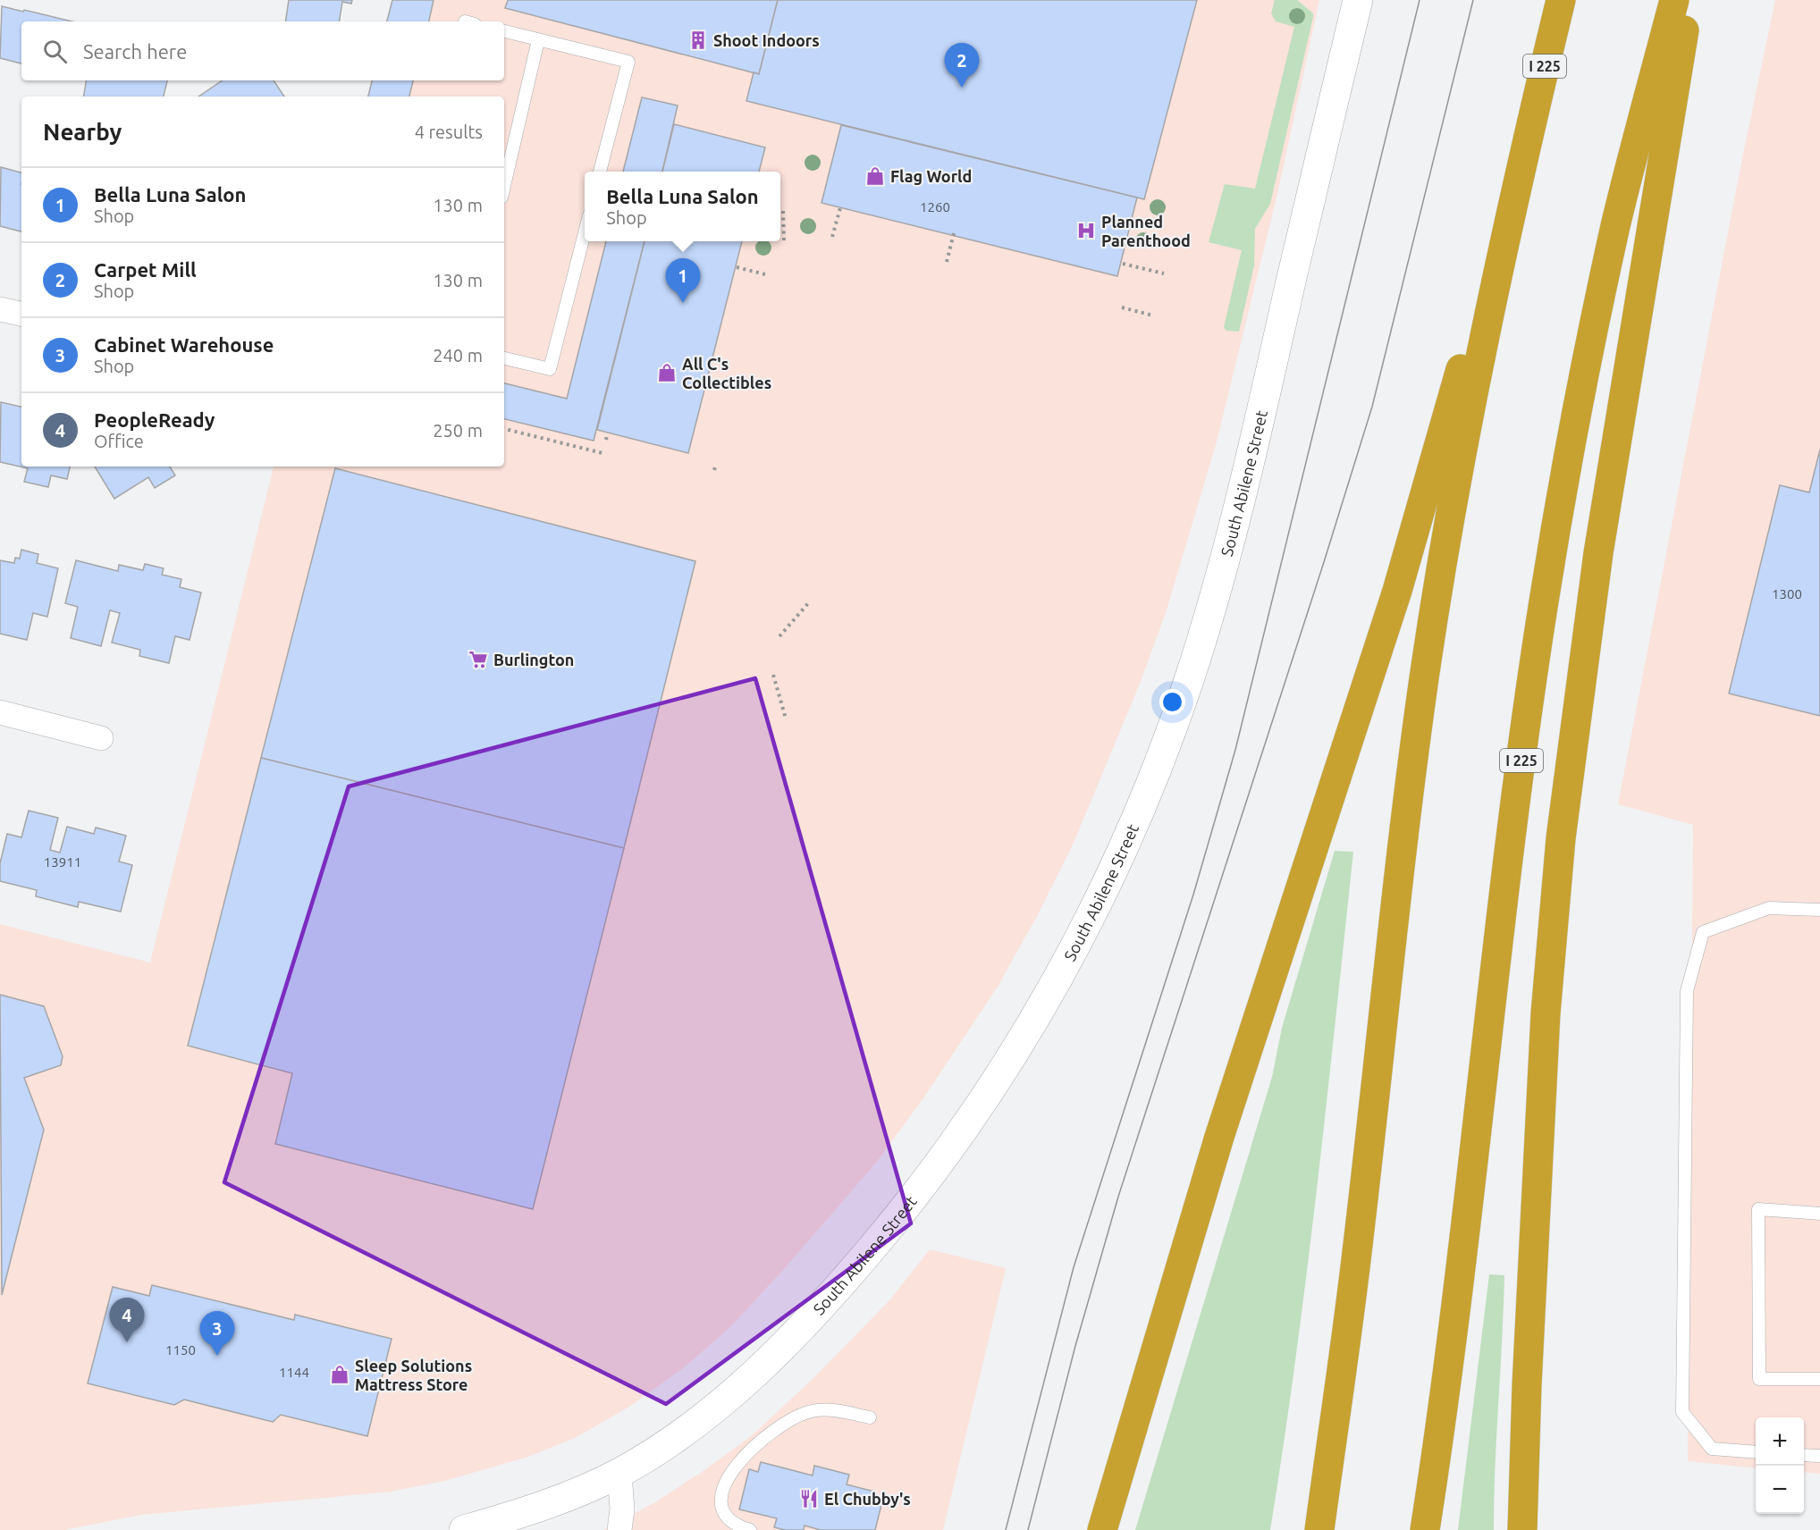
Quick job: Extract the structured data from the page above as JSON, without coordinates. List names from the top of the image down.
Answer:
{
  "streets": {
    "highway": ["I 225"],
    "street": ["South Abilene Street"]
  },
  "places": {
    "building": ["Shoot Indoors"],
    "shop": ["Flag World", "All C's Collectibles", "Sleep Solutions Mattress Store"],
    "hospital": ["Planned Parenthood"],
    "supermarket": ["Burlington"],
    "restaurant": ["El Chubby's"]
  },
  "house_numbers": [
    "1260",
    "1300",
    "13911",
    "1150",
    "1144"
  ],
  "page": {
    "search": "Search here",
    "pins": [
      "2",
      "1",
      "4",
      "3"
    ],
    "heading": ["Nearby", "4 results"],
    "list": [
      {
        "mark": "1",
        "name": "Bella Luna Salon",
        "note": "Shop",
        "value": "130 m"
      },
      {
        "mark": "2",
        "name": "Carpet Mill",
        "note": "Shop",
        "value": "130 m"
      },
      {
        "mark": "3",
        "name": "Cabinet Warehouse",
        "note": "Shop",
        "value": "240 m"
      },
      {
        "mark": "4",
        "name": "PeopleReady",
        "note": "Office",
        "value": "250 m"
      }
    ],
    "popup": ["Bella Luna Salon", "Shop"],
    "map_buttons": ["+", "−"]
  }
}
